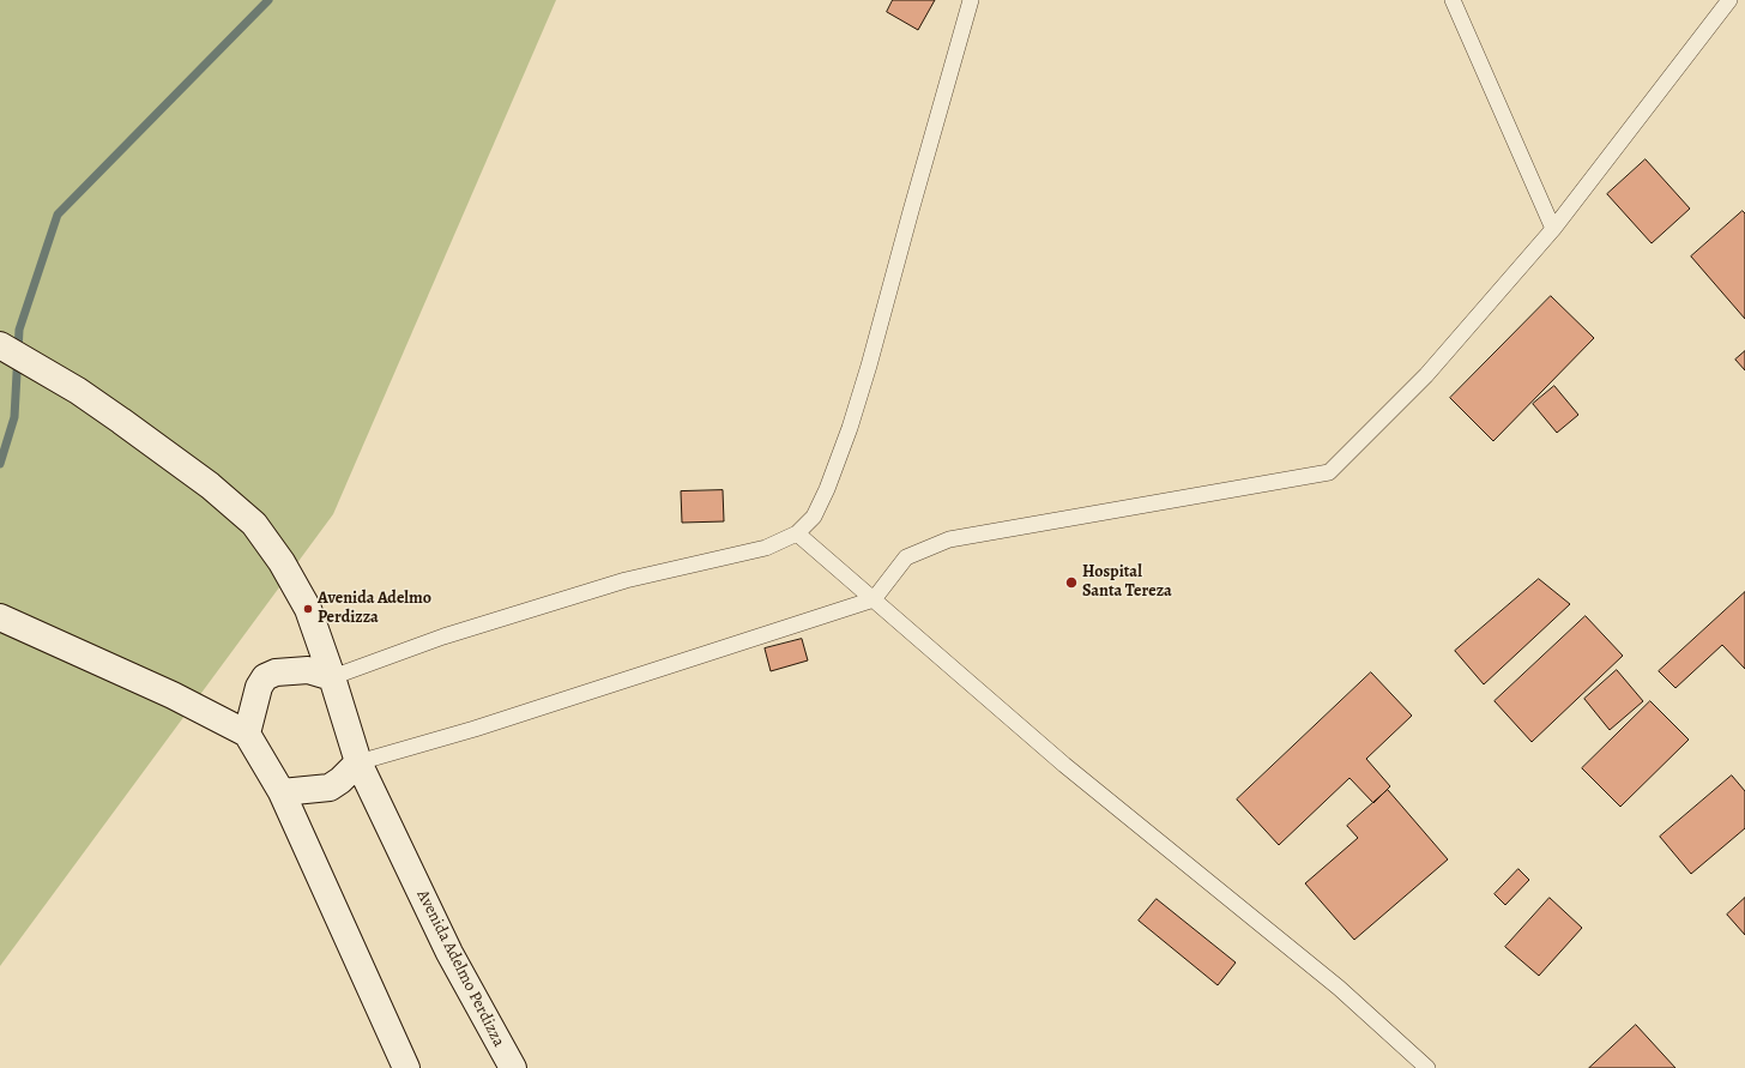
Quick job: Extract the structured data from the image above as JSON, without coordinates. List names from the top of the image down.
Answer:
{
  "streets": {
    "main road": ["Avenida Adelmo Perdizza"]
  },
  "places": ["Hospital Santa Tereza", "Avenida Adelmo Perdizza"]
}
